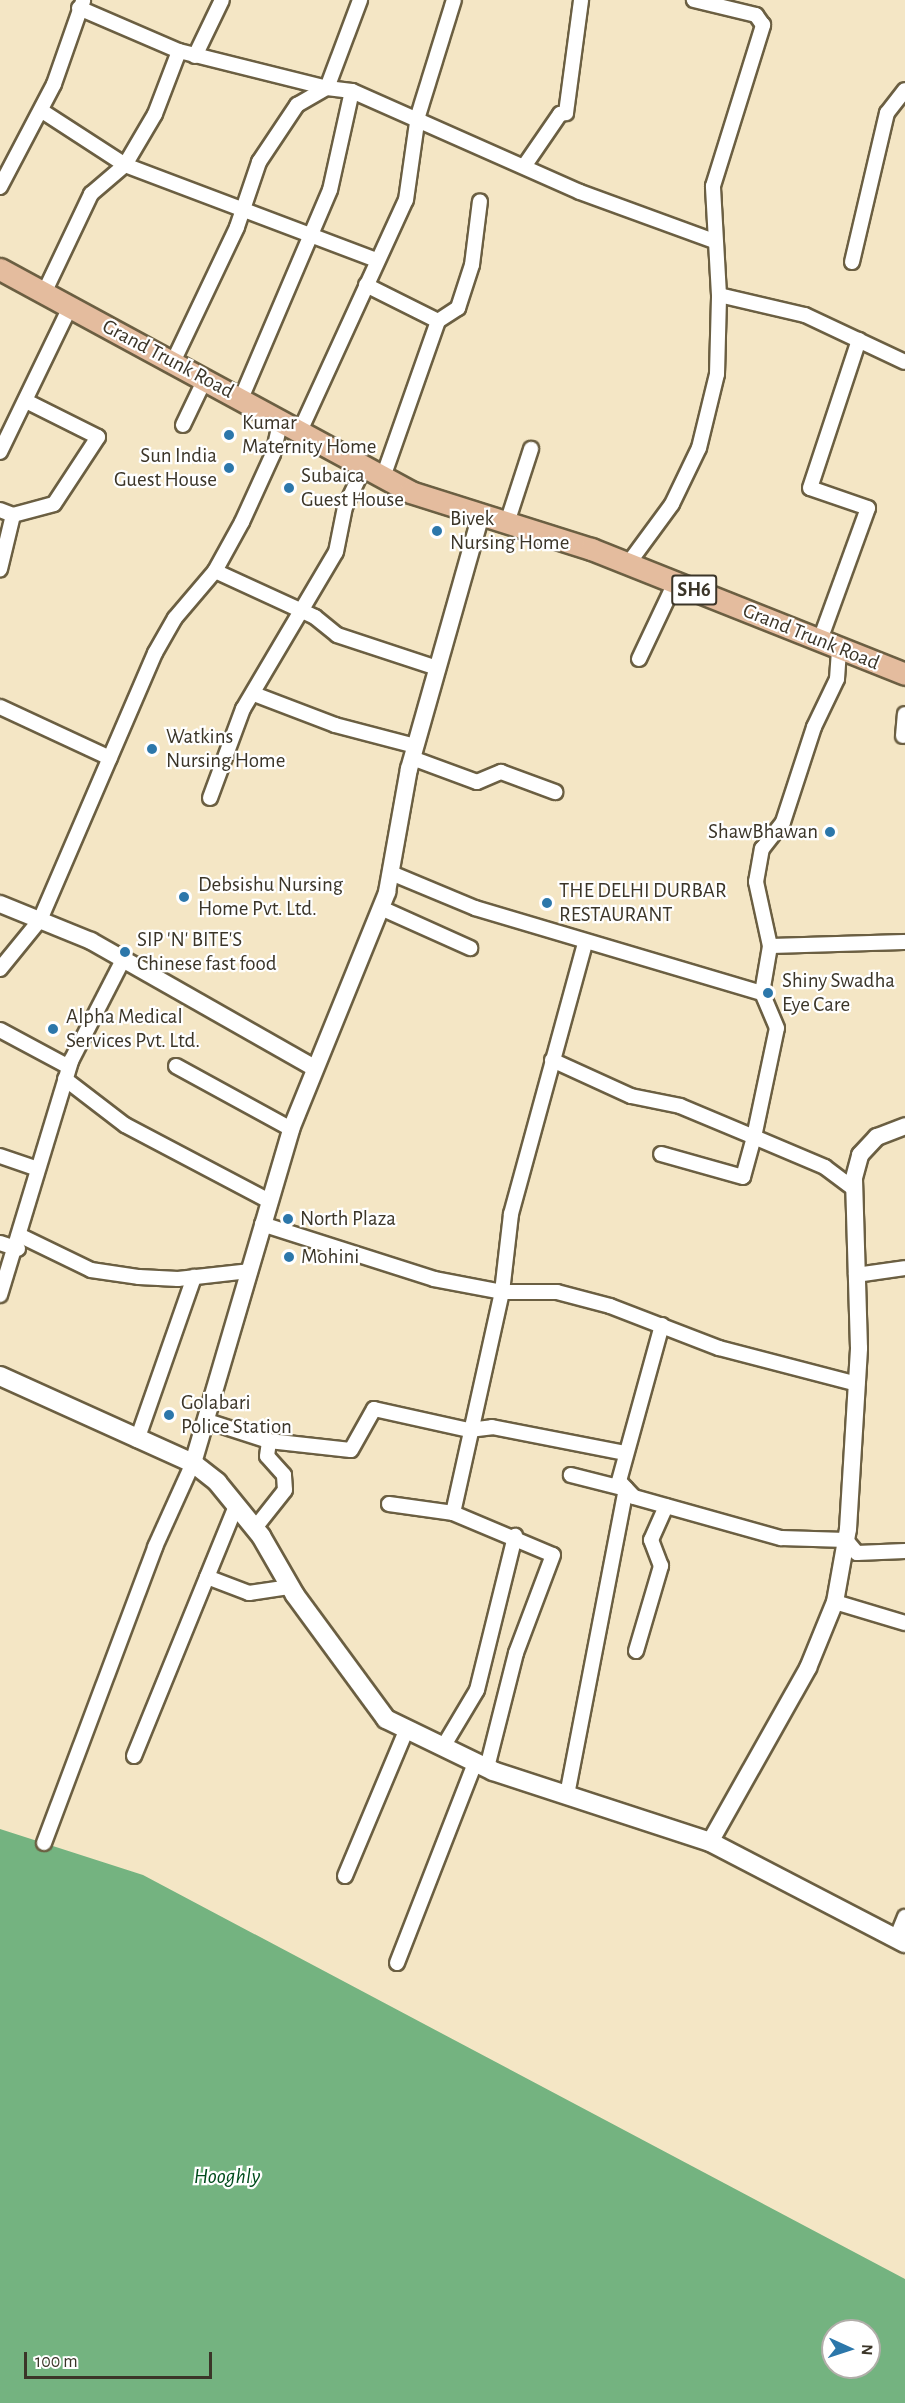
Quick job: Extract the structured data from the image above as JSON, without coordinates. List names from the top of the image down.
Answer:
{
  "streets": {
    "main road": ["Grand Trunk Road", "SH6"]
  },
  "water": ["Hooghly"],
  "places": [
    "Kumar Maternity Home",
    "Sun India Guest House",
    "Subaica Guest House",
    "Bivek Nursing Home",
    "Watkins Nursing Home",
    "ShawBhawan",
    "Debsishu Nursing Home Pvt. Ltd.",
    "THE DELHI DURBAR RESTAURANT",
    "SIP 'N' BITE'S Chinese fast food",
    "Shiny Swadha Eye Care",
    "Alpha Medical Services Pvt. Ltd.",
    "North Plaza",
    "Mohini",
    "Golabari Police Station"
  ],
  "scale_bar": "100 m",
  "north": "right"
}
